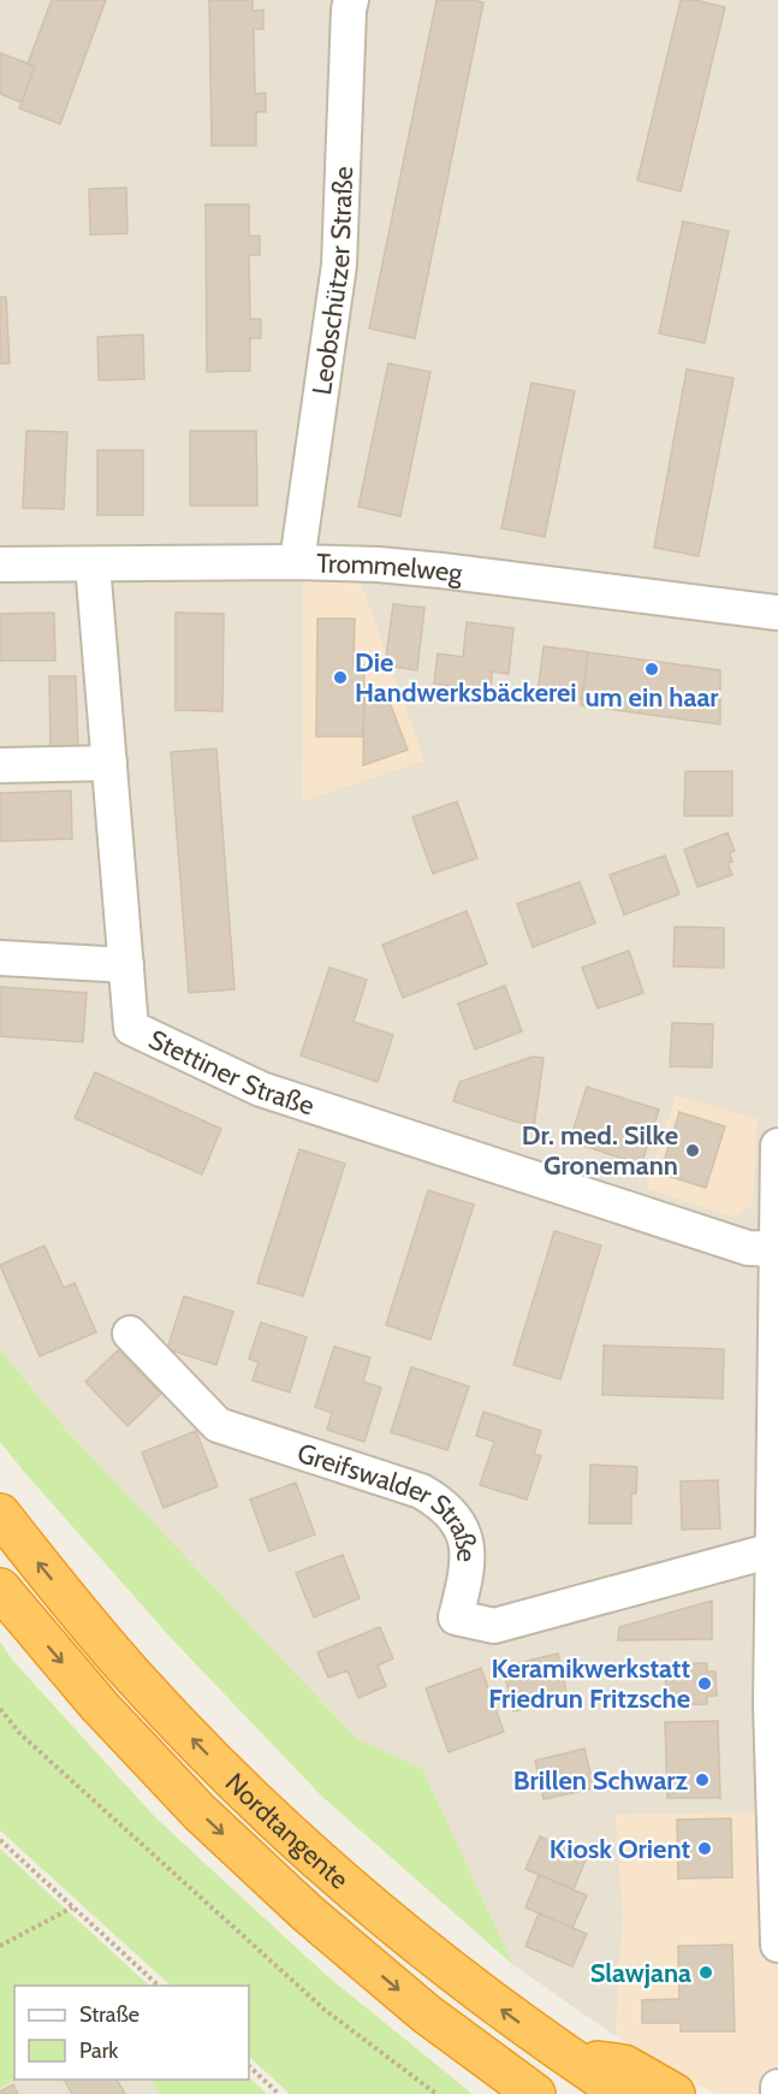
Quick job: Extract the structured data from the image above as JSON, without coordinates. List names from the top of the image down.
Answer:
{
  "streets": {
    "highway": ["Nordtangente"],
    "street": [
      "Leobschützer Straße",
      "Trommelweg",
      "Stettiner Straße",
      "Greifswalder Straße"
    ]
  },
  "crossings": [
    ["Leobschützer Straße", "Trommelweg"],
    ["Trommelweg", "Stettiner Straße"]
  ],
  "places": [
    "um ein haar",
    "Die Handwerksbäckerei",
    "Dr. med. Silke Gronemann",
    "Keramikwerkstatt Friedrun Fritzsche",
    "Brillen Schwarz",
    "Kiosk Orient",
    "Slawjana"
  ],
  "legend": ["Straße", "Park"]
}
